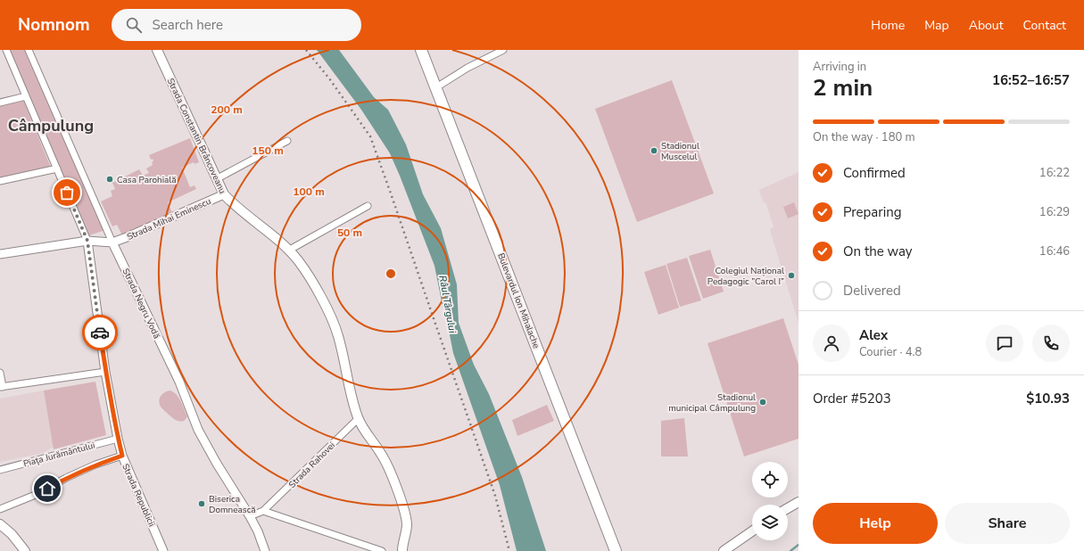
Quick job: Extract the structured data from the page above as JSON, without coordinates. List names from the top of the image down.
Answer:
{
  "streets": {
    "highway": ["Bulevardul Ion Mihalache"],
    "main road": ["Strada Constantin Brâncoveanu"],
    "street": [
      "Strada Mihai Eminescu",
      "Strada Negru Vodă",
      "Piața Jurământului",
      "Strada Rahovei",
      "Strada Republicii"
    ]
  },
  "crossings": [
    ["Strada Constantin Brâncoveanu", "Strada Mihai Eminescu"],
    ["Strada Constantin Brâncoveanu", "Strada Rahovei"],
    ["Strada Mihai Eminescu", "Strada Negru Vodă"],
    ["Piața Jurământului", "Strada Republicii"]
  ],
  "districts": ["Câmpulung"],
  "water": ["Râul Târgului"],
  "places": [
    "Stadionul Muscelul",
    "Casa Parohială",
    "Colegiul Național Pedagogic ”Carol I”",
    "Stadionul municipal Câmpulung",
    "Biserica Domnească"
  ],
  "page": {
    "header": "Nomnom",
    "search": "Search here",
    "nav": [
      "Home",
      "Map",
      "About",
      "Contact"
    ],
    "heading": ["2 min", "Arriving in", "16:52–16:57"],
    "panel": [
      "Alex",
      "Courier · 4.8",
      "Order #5203",
      "$10.93"
    ],
    "bar": "On the way · 180 m",
    "list": [
      ["Confirmed", "16:22"],
      ["Preparing", "16:29"],
      ["On the way", "16:46"],
      "Delivered"
    ],
    "buttons": ["Help", "Share"]
  },
  "rings": [
    "200 m",
    "150 m",
    "100 m",
    "50 m"
  ]
}
